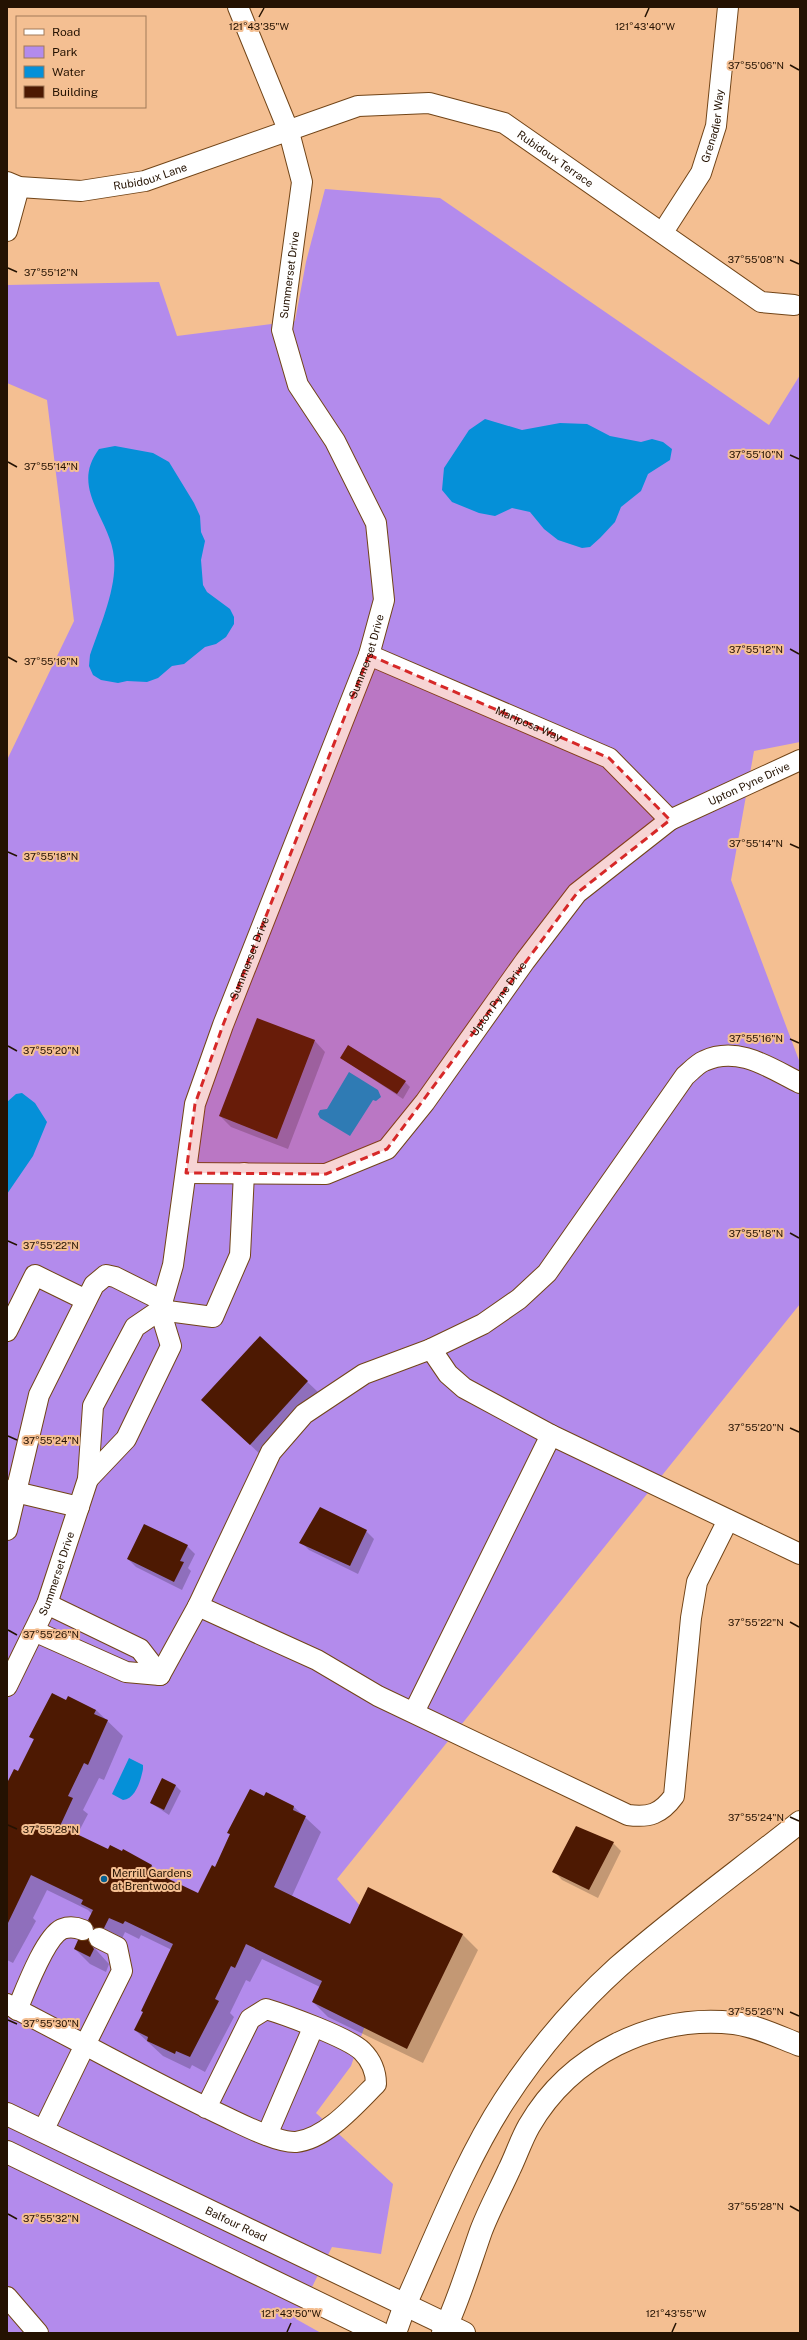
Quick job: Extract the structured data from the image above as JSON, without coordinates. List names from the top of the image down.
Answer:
{
  "streets": {
    "main road": ["Balfour Road"],
    "street": [
      "Grenadier Way",
      "Rubidoux Terrace",
      "Rubidoux Lane",
      "Summerset Drive",
      "Mariposa Way",
      "Upton Pyne Drive"
    ]
  },
  "crossings": [
    ["Grenadier Way", "Rubidoux Terrace"],
    ["Rubidoux Terrace", "Rubidoux Lane"],
    ["Rubidoux Terrace", "Summerset Drive"],
    ["Rubidoux Lane", "Summerset Drive"],
    ["Summerset Drive", "Mariposa Way"],
    ["Summerset Drive", "Upton Pyne Drive"],
    ["Mariposa Way", "Upton Pyne Drive"]
  ],
  "places": ["Merrill Gardens at Brentwood"],
  "legend": [
    "Road",
    "Park",
    "Water",
    "Building"
  ],
  "coordinates": [
    "121°43'35\"W",
    "121°43'40\"W",
    "37°55'06\"N",
    "37°55'08\"N",
    "37°55'12\"N",
    "37°55'10\"N",
    "37°55'14\"N",
    "37°55'16\"N",
    "37°55'18\"N",
    "37°55'20\"N",
    "37°55'22\"N",
    "37°55'24\"N",
    "37°55'26\"N",
    "37°55'28\"N",
    "37°55'30\"N",
    "37°55'32\"N",
    "121°43'50\"W",
    "121°43'55\"W"
  ]
}
